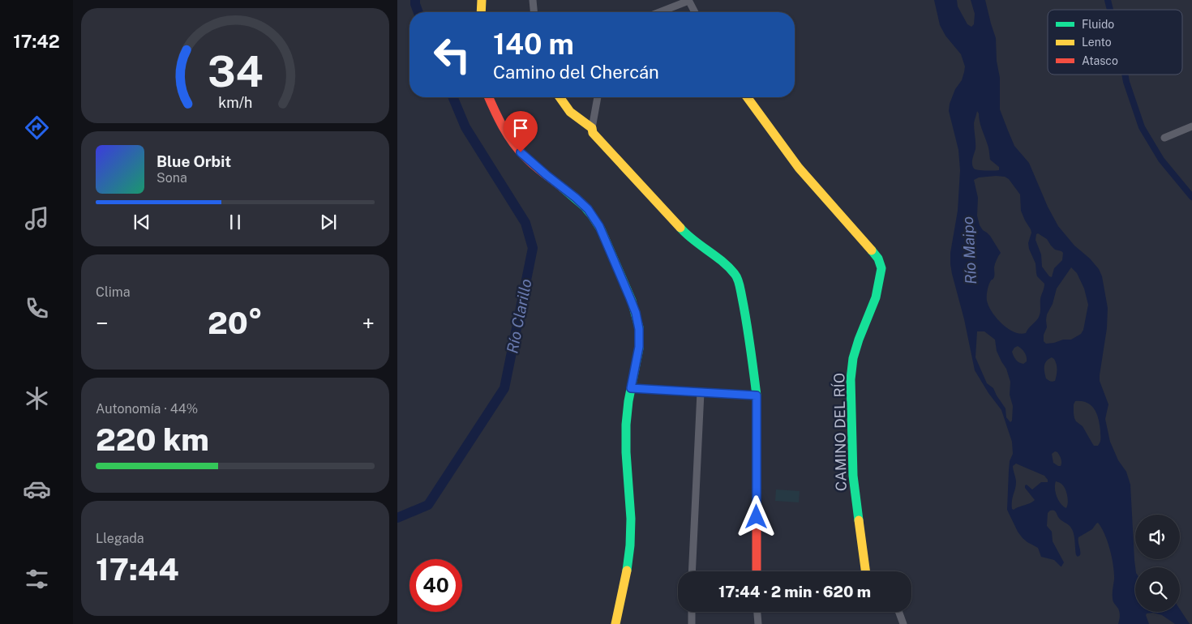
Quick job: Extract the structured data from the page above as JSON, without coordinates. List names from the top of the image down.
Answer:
{
  "streets": {
    "street": ["CAMINO DEL RÍO"]
  },
  "water": ["Río Maipo", "Río Clarillo"],
  "legend": ["Fluido", "Lento", "Atasco"],
  "page": {
    "tabs": "17:42",
    "turn": ["140 m", "Camino del Chercán"],
    "song": ["Blue Orbit", "Sona"],
    "tile": [
      "Clima",
      ["Autonomía · 44%", "220 km"],
      ["Llegada", "17:44"]
    ],
    "heat": ["−", "20°", "+"],
    "limit": "40",
    "trip": "17:44 · 2 min · 620 m",
    "gauge": ["34", "km/h"]
  }
}
